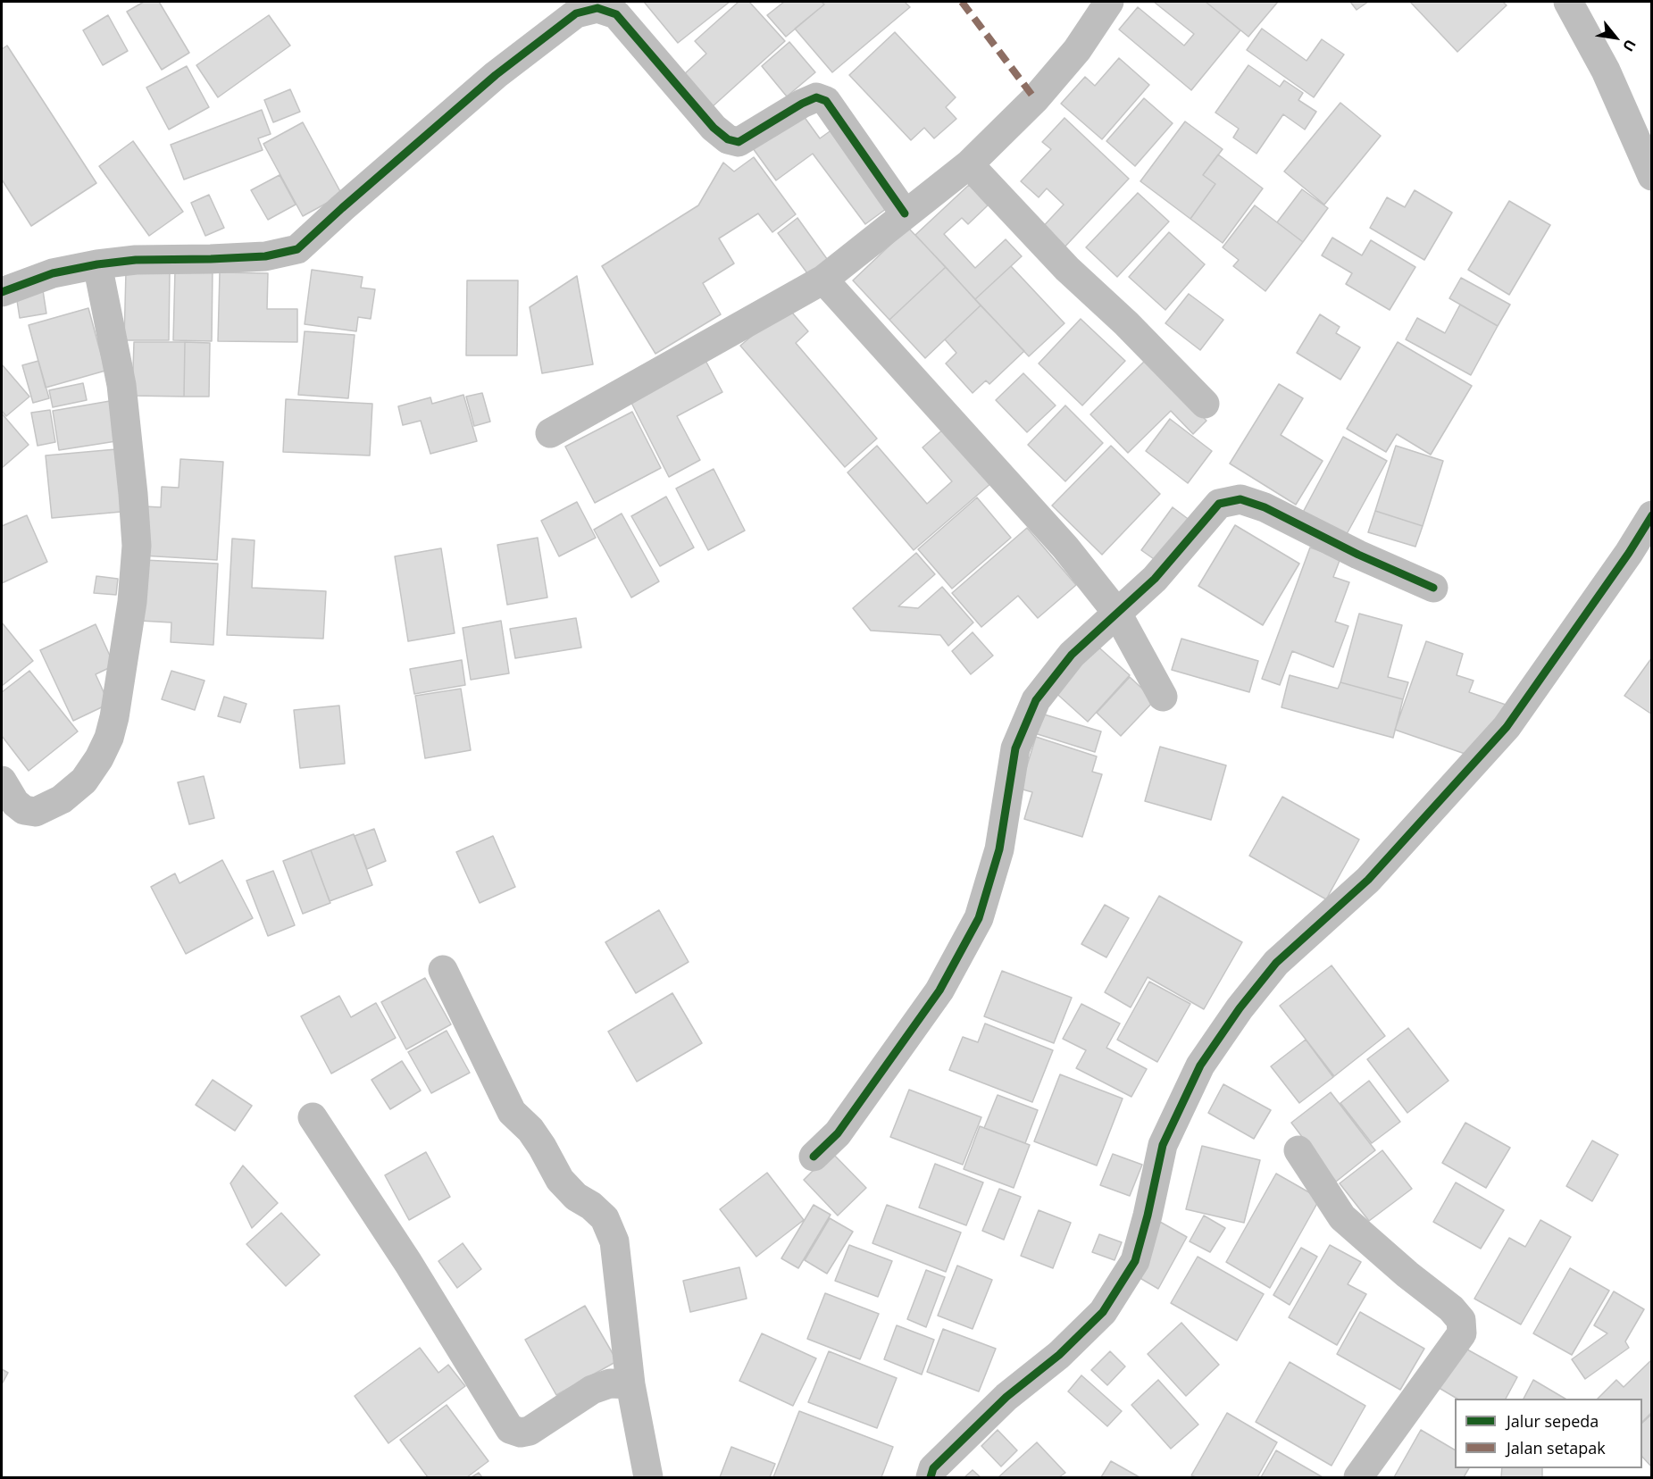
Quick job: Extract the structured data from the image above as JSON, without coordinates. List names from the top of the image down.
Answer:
{
  "legend": ["Jalur sepeda", "Jalan setapak"],
  "north": "bottom right"
}
